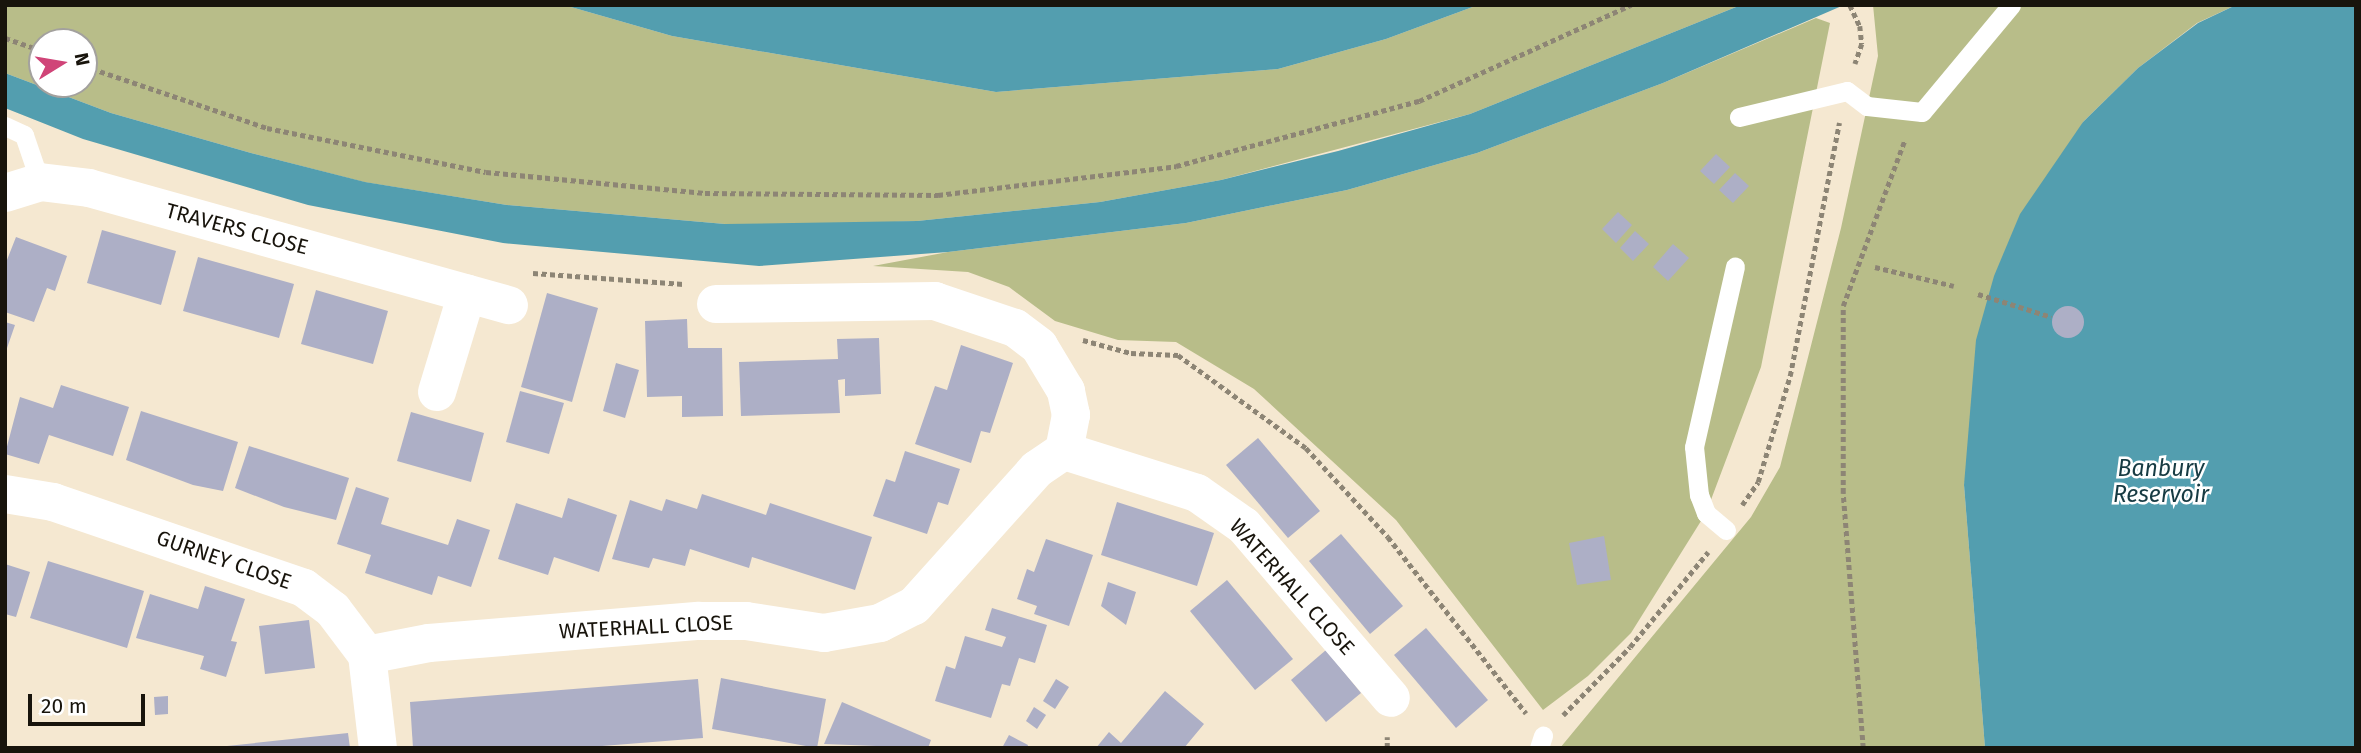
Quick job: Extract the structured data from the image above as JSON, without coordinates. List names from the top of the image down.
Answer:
{
  "streets": {
    "street": ["TRAVERS CLOSE", "GURNEY CLOSE", "WATERHALL CLOSE"]
  },
  "crossings": [
    ["GURNEY CLOSE", "WATERHALL CLOSE"]
  ],
  "water": ["Banbury Reservoir"],
  "scale_bar": "20 m",
  "north": "right"
}
